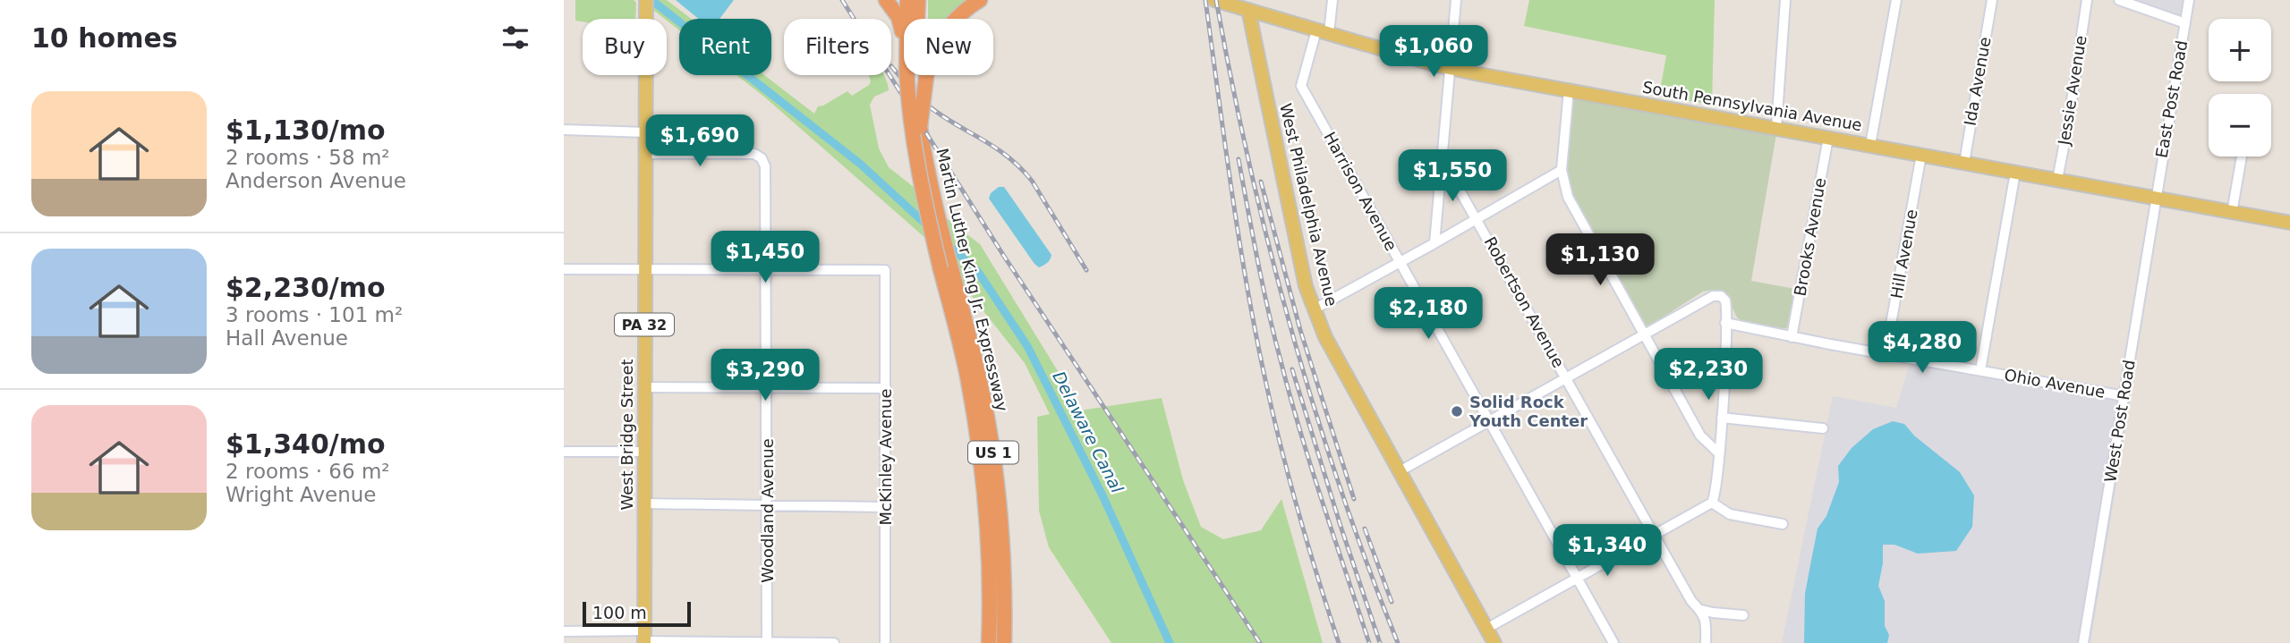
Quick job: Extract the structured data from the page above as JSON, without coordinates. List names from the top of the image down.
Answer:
{
  "streets": {
    "highway": ["Martin Luther King Jr. Expressway", "US 1"],
    "main road": [
      "South Pennsylvania Avenue",
      "West Philadelphia Avenue",
      "PA 32",
      "West Bridge Street"
    ],
    "street": [
      "Ida Avenue",
      "Jessie Avenue",
      "East Post Road",
      "Harrison Avenue",
      "Brooks Avenue",
      "Hill Avenue",
      "Robertson Avenue",
      "Ohio Avenue",
      "West Post Road",
      "McKinley Avenue",
      "Woodland Avenue"
    ]
  },
  "crossings": [
    ["Ida Avenue", "South Pennsylvania Avenue"],
    ["Jessie Avenue", "South Pennsylvania Avenue"],
    ["East Post Road", "South Pennsylvania Avenue"],
    ["East Post Road", "West Post Road"],
    ["South Pennsylvania Avenue", "Harrison Avenue"],
    ["South Pennsylvania Avenue", "West Philadelphia Avenue"],
    ["South Pennsylvania Avenue", "Brooks Avenue"],
    ["South Pennsylvania Avenue", "Hill Avenue"],
    ["South Pennsylvania Avenue", "West Post Road"],
    ["Brooks Avenue", "Ohio Avenue"],
    ["Hill Avenue", "Ohio Avenue"],
    ["Ohio Avenue", "West Post Road"],
    ["West Bridge Street", "Woodland Avenue"],
    ["McKinley Avenue", "Woodland Avenue"]
  ],
  "water": ["Delaware Canal"],
  "places": ["Solid Rock Youth Center"],
  "scale_bar": "100 m",
  "page": {
    "heading": "10 homes",
    "map_buttons": ["+", "−"],
    "chip": [
      "Buy",
      "Rent",
      "Filters",
      "New"
    ],
    "price": [
      "$1,060",
      "$1,690",
      "$1,550",
      "$1,450",
      "$1,130",
      "$2,180",
      "$4,280",
      "$2,230",
      "$3,290",
      "$1,340"
    ],
    "list": [
      {
        "name": "$1,130/mo",
        "note": "2 rooms · 58 m² · Anderson Avenue"
      },
      {
        "name": "$2,230/mo",
        "note": "3 rooms · 101 m² · Hall Avenue"
      },
      {
        "name": "$1,340/mo",
        "note": "2 rooms · 66 m² · Wright Avenue"
      }
    ],
    "scale": "100 m"
  }
}
